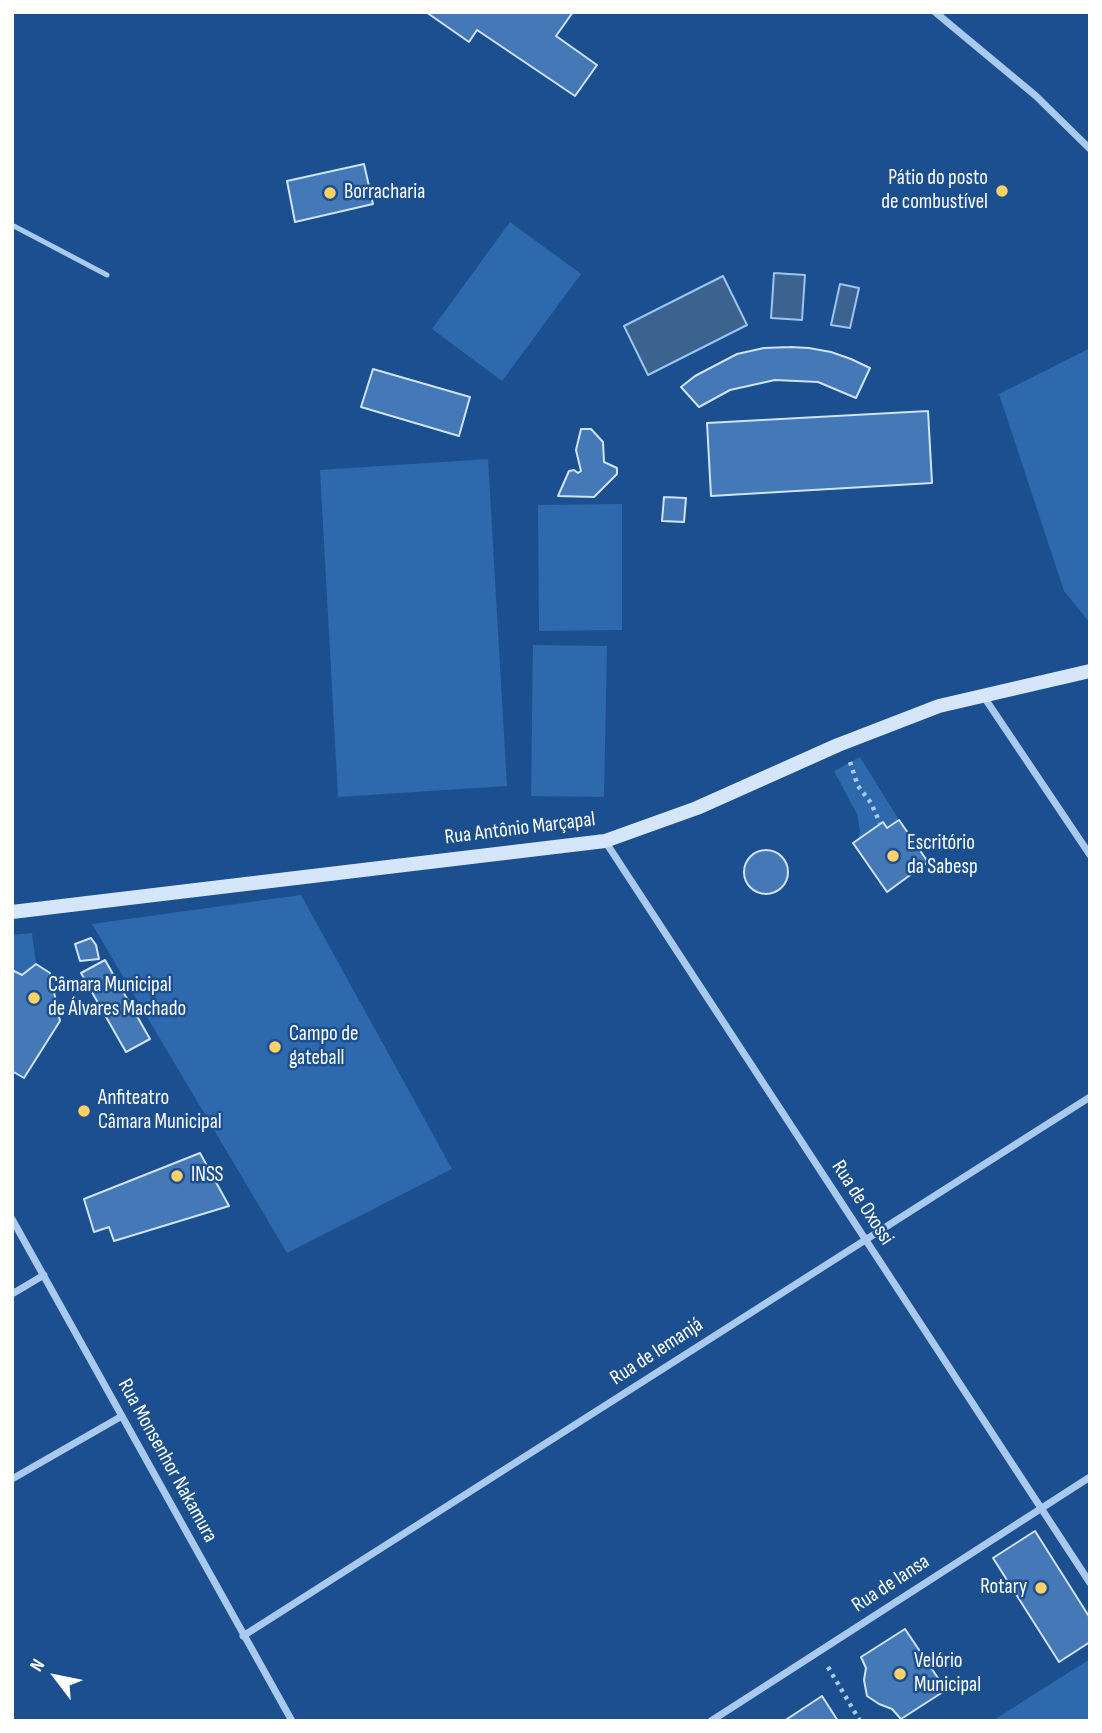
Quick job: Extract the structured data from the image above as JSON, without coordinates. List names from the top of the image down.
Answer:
{
  "streets": {
    "main road": ["Rua Antônio Marçapal"],
    "street": [
      "Rua de Oxossi",
      "Rua de Iemanjá",
      "Rua Monsenhor Nakamura",
      "Rua de Iansa"
    ]
  },
  "crossings": [
    ["Rua Antônio Marçapal", "Rua de Oxossi"],
    ["Rua de Oxossi", "Rua de Iemanjá"],
    ["Rua de Oxossi", "Rua de Iansa"],
    ["Rua de Iemanjá", "Rua Monsenhor Nakamura"]
  ],
  "places": [
    "Pátio do posto de combustível",
    "Borracharia",
    "Escritório da Sabesp",
    "Câmara Municipal de Álvares Machado",
    "Campo de gateball",
    "Anfiteatro Câmara Municipal",
    "INSS",
    "Rotary",
    "Velório Municipal"
  ],
  "north": "top left"
}
